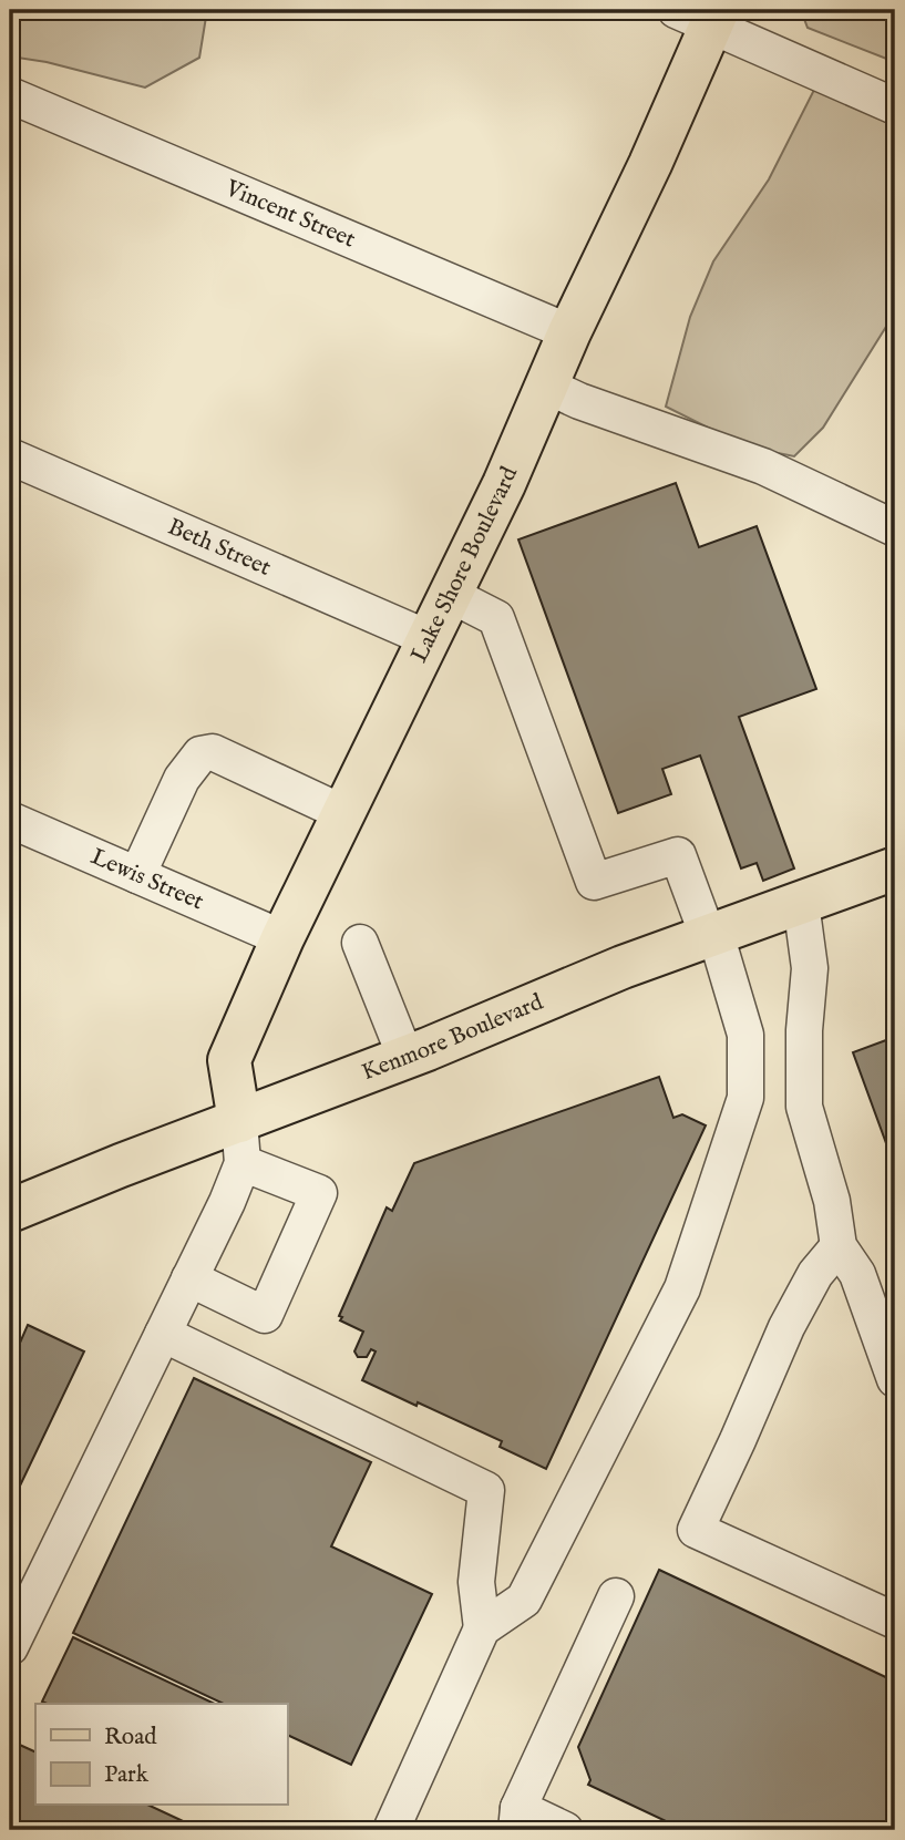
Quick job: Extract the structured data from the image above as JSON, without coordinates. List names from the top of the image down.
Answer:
{
  "streets": {
    "main road": ["Lake Shore Boulevard", "Kenmore Boulevard"],
    "street": ["Vincent Street", "Beth Street", "Lewis Street"]
  },
  "crossings": [
    ["Vincent Street", "Lake Shore Boulevard"],
    ["Beth Street", "Lake Shore Boulevard"],
    ["Lake Shore Boulevard", "Lewis Street"],
    ["Lake Shore Boulevard", "Kenmore Boulevard"]
  ],
  "legend": ["Road", "Park"]
}
